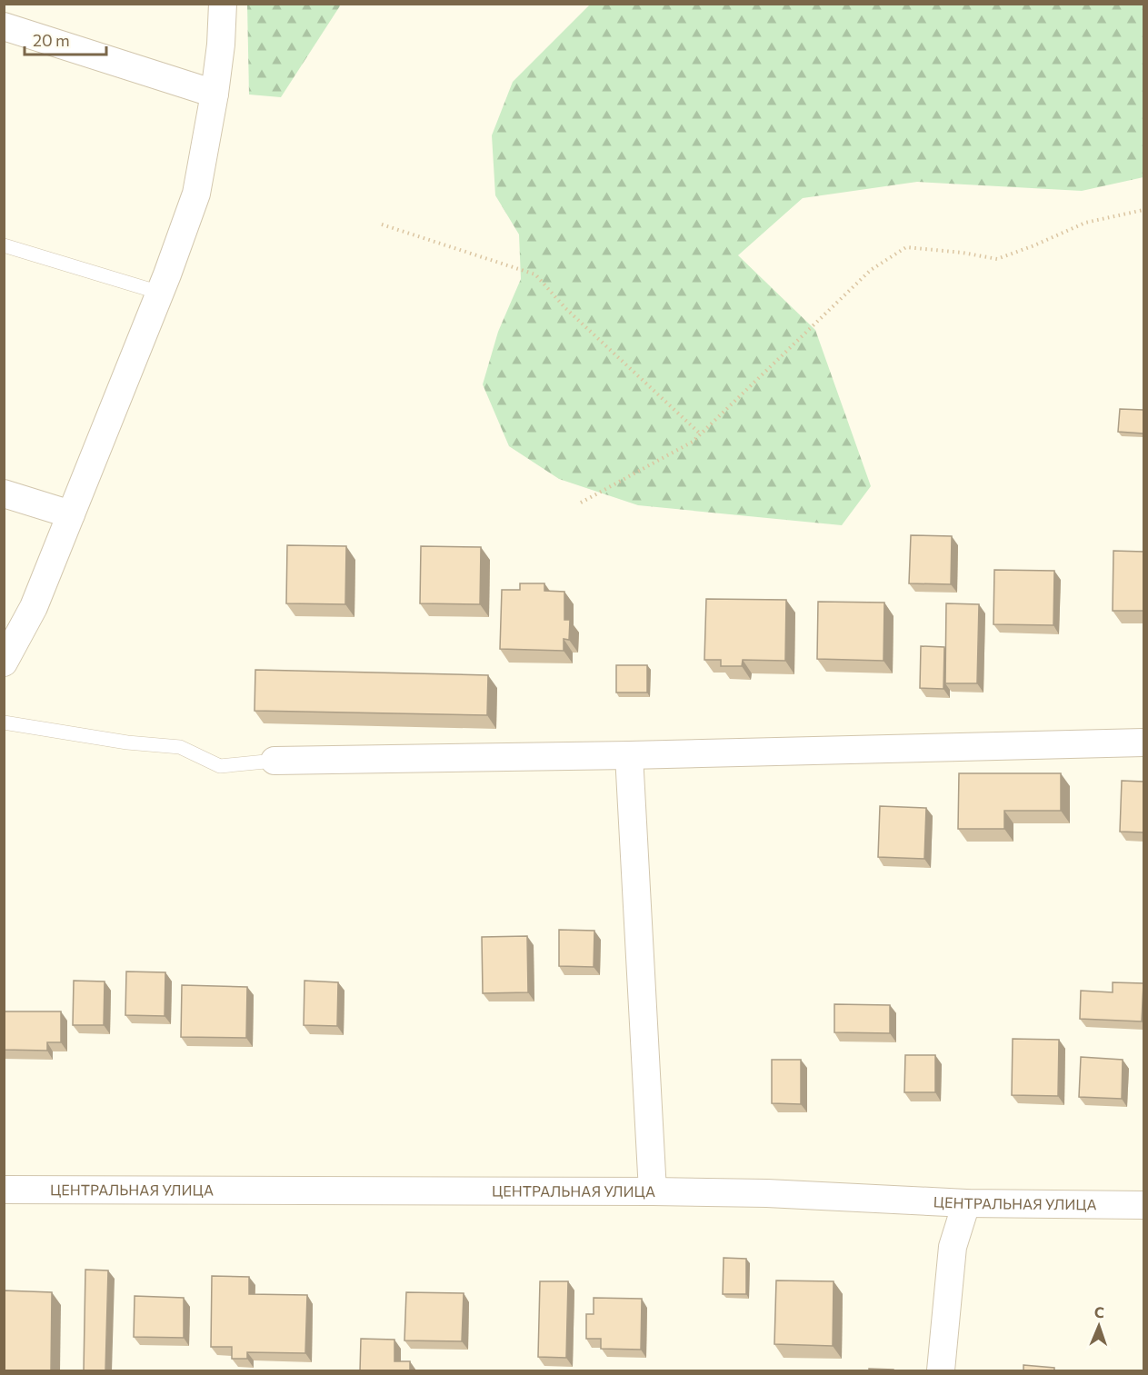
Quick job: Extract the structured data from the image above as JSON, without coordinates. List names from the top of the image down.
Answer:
{
  "streets": {
    "street": ["ЦЕНТРАЛЬНАЯ УЛИЦА"]
  },
  "scale_bar": "20 m",
  "north": "top"
}
